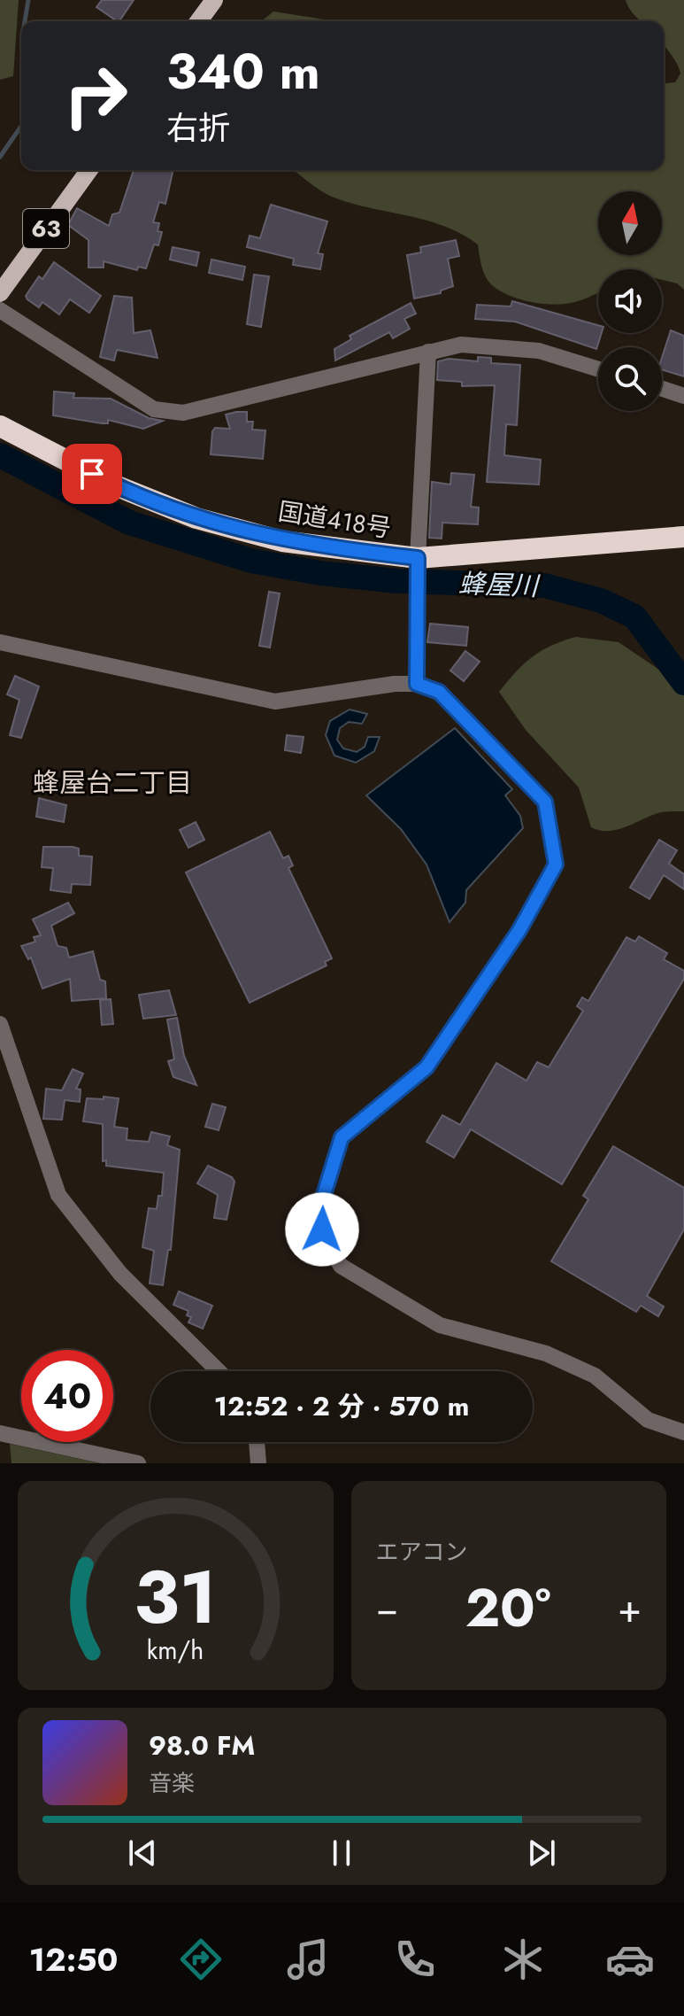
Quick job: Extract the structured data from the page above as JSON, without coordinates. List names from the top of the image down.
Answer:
{
  "streets": {
    "highway": ["国道418号"],
    "main road": ["63"]
  },
  "districts": ["蜂屋台二丁目"],
  "water": ["蜂屋川"],
  "north": "top",
  "page": {
    "turn": ["340 m", "右折"],
    "limit": "40",
    "trip": "12:52 · 2 分 · 570 m",
    "tile": "エアコン",
    "heat": ["−", "20°", "+"],
    "song": ["98.0 FM", "音楽"],
    "tabs": "12:50",
    "gauge": ["31", "km/h"]
  }
}
